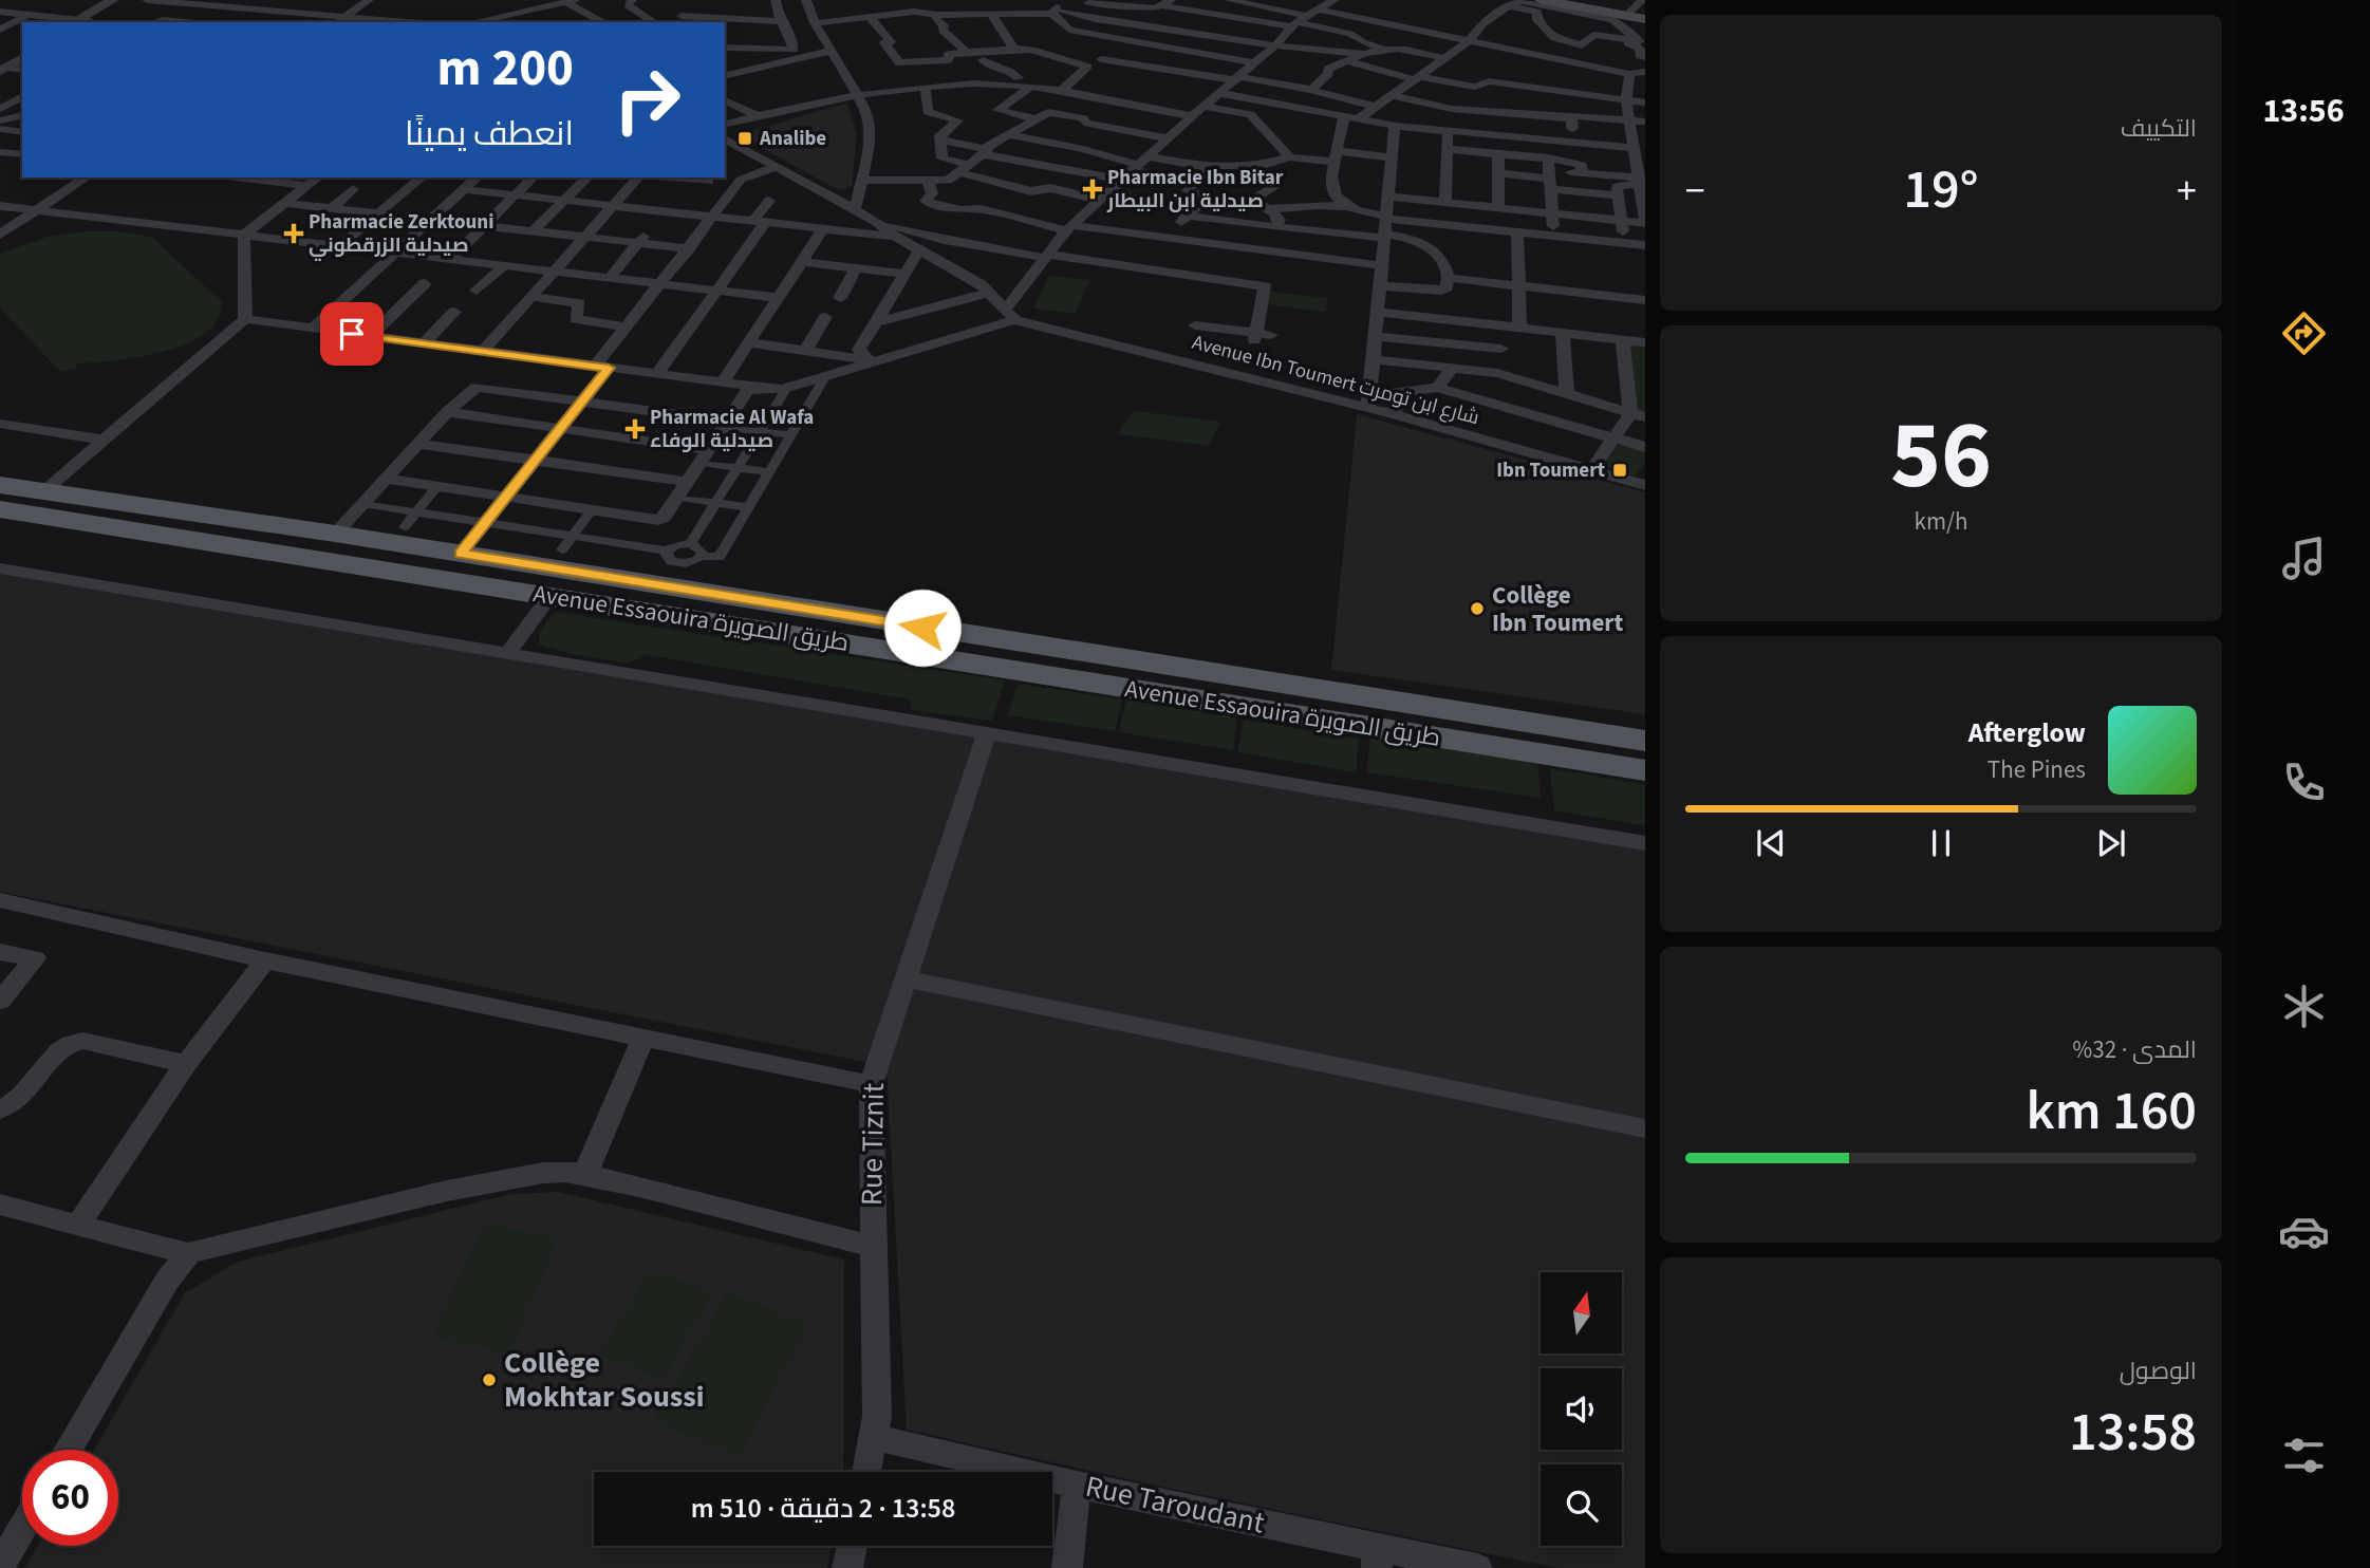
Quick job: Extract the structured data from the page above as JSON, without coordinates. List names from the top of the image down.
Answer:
{
  "streets": {
    "main road": ["Avenue Essaouira طريق الصويرة"],
    "street": ["Avenue Ibn Toumert شارع ابن تومرت", "Rue Tiznit", "Rue Taroudant"]
  },
  "crossings": [
    ["Rue Tiznit", "Rue Taroudant"]
  ],
  "places": {
    "transit": ["Analibe", "Ibn Toumert"],
    "health": ["Pharmacie Ibn Bitar صيدلية ابن البيطار", "Pharmacie Zerktouni صيدلية الزرقطوني", "Pharmacie Al Wafa صيدلية الوفاء"],
    "other": ["Collège Ibn Toumert", "Collège Mokhtar Soussi"]
  },
  "north": "top",
  "page": {
    "tabs": "13:56",
    "tile": [
      "التكييف",
      ["56", "km/h"],
      ["المدى · 32%", "160 km"],
      ["الوصول", "13:58"]
    ],
    "turn": ["200 m", "انعطف يمينًا"],
    "heat": ["−", "19°", "+"],
    "song": ["Afterglow", "The Pines"],
    "limit": "60",
    "trip": "13:58 · 2 دقيقة · 510 m"
  }
}
